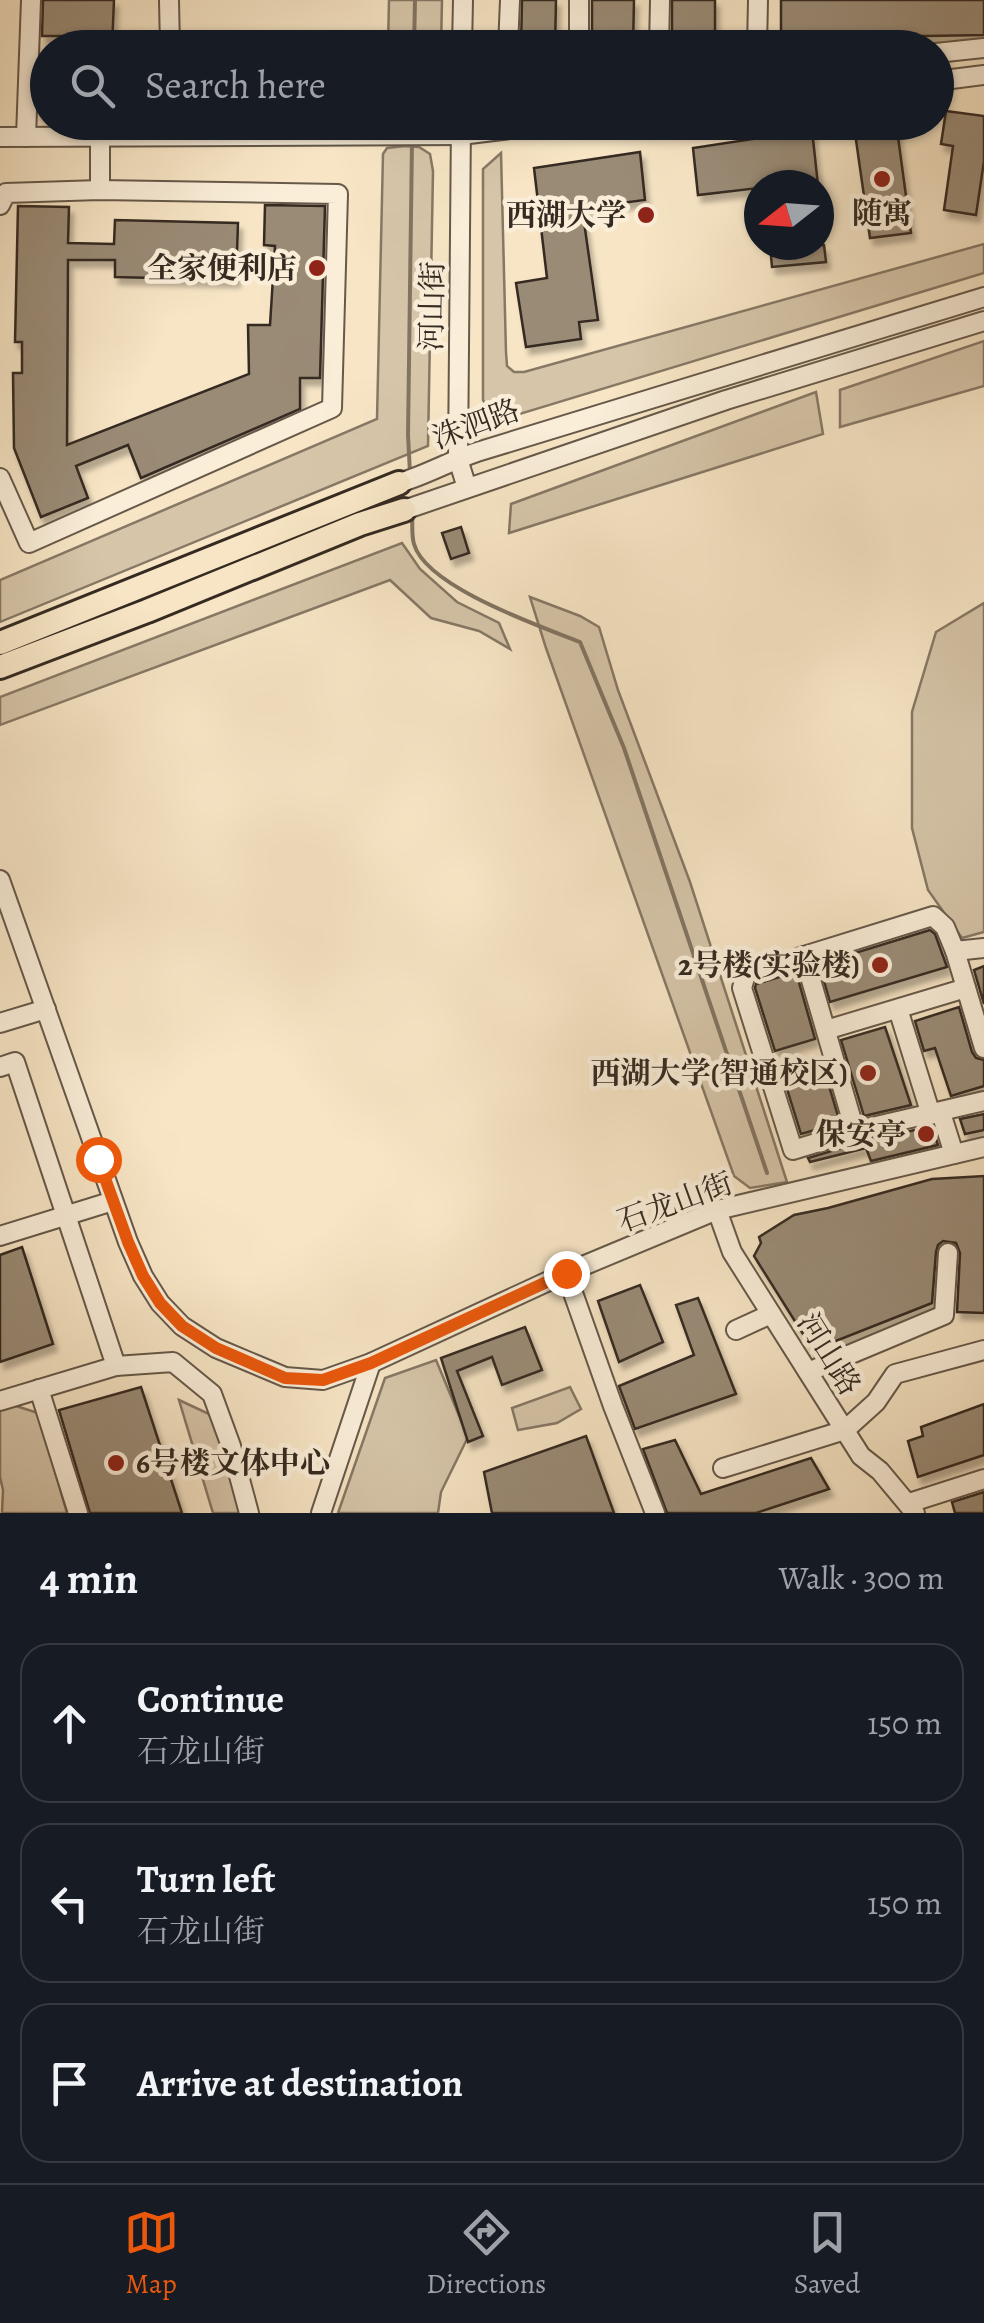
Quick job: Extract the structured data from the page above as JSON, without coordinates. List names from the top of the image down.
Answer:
{
  "streets": {
    "main road": ["洙泗路"],
    "street": ["河山街", "石龙山街", "河山路"]
  },
  "crossings": [
    ["河山街", "洙泗路"],
    ["石龙山街", "河山路"]
  ],
  "places": [
    "随寓",
    "西湖大学",
    "全家便利店",
    "2号楼(实验楼)",
    "西湖大学(智通校区)",
    "保安亭",
    "6号楼文体中心"
  ],
  "north": "left",
  "page": {
    "search": "Search here",
    "heading": ["4 min", "Walk · 300 m"],
    "list": [
      ["Continue", "石龙山街", "150 m"],
      ["Turn left", "石龙山街", "150 m"],
      "Arrive at destination"
    ],
    "nav": ["Map", "Directions", "Saved"]
  }
}
